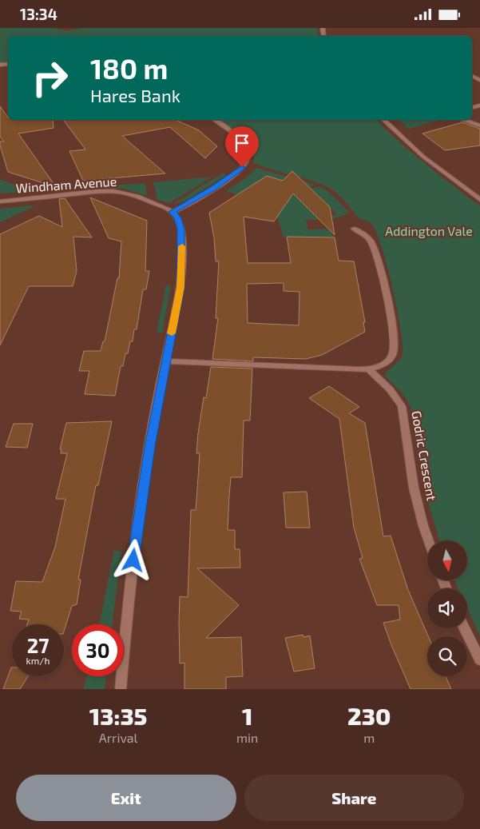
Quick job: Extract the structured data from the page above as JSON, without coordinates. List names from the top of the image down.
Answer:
{
  "streets": {
    "street": ["Windham Avenue", "Godric Crescent"]
  },
  "parks": ["Addington Vale"],
  "north": "bottom",
  "page": {
    "status": "13:34",
    "turn": ["180 m", "Hares Bank"],
    "speed": "27 km/h",
    "limit": "30",
    "eta": [
      "13:35",
      "Arrival",
      "1",
      "min",
      "230",
      "m"
    ],
    "buttons": ["Exit", "Share"]
  }
}
